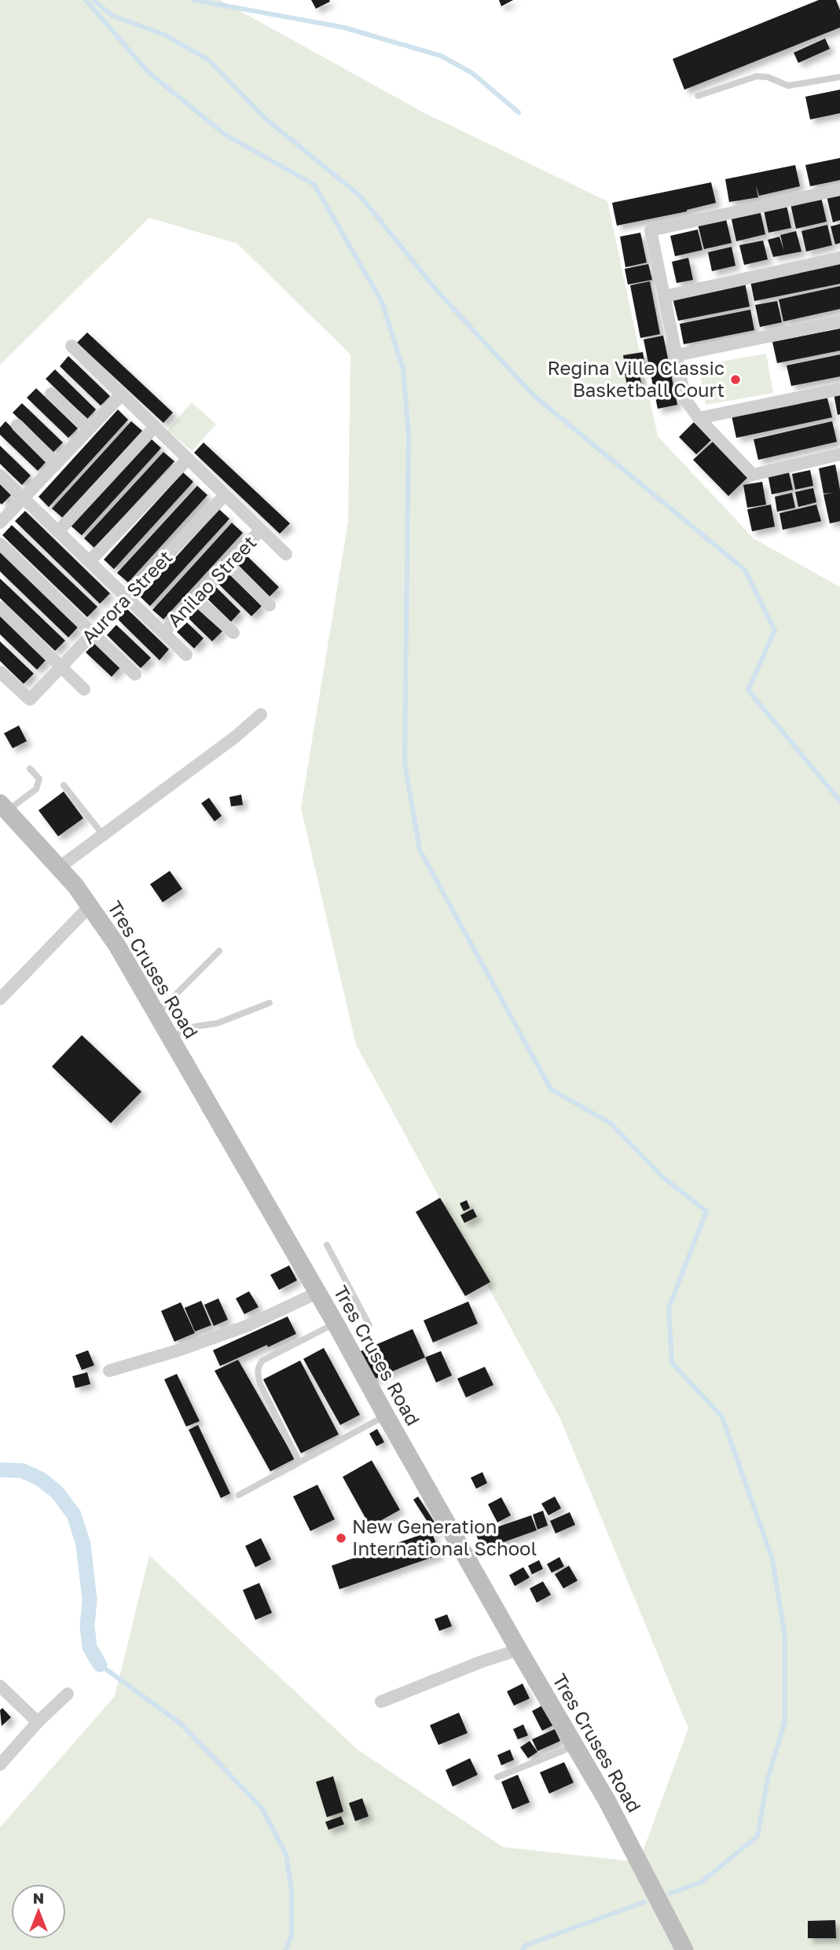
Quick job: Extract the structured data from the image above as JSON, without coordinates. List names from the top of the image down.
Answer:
{
  "streets": {
    "main road": ["Tres Cruses Road"],
    "street": ["Anilao Street", "Aurora Street"]
  },
  "places": ["Regina Ville Classic Basketball Court", "New Generation International School"],
  "north": "top"
}
